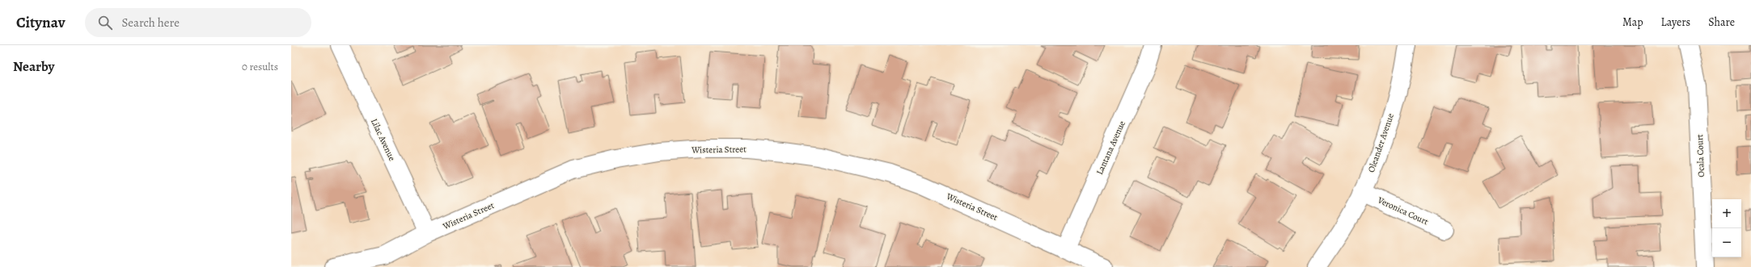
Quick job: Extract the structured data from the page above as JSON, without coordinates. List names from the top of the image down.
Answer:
{
  "streets": {
    "street": [
      "Lilac Avenue",
      "Oleander Avenue",
      "Lantana Avenue",
      "Wisteria Street",
      "Ocala Court",
      "Veronica Court"
    ]
  },
  "crossings": [
    ["Lilac Avenue", "Wisteria Street"],
    ["Oleander Avenue", "Veronica Court"],
    ["Lantana Avenue", "Wisteria Street"]
  ],
  "page": {
    "header": "Citynav",
    "search": "Search here",
    "nav": ["Map", "Layers", "Share"],
    "heading": ["Nearby", "0 results"],
    "map_buttons": ["+", "−"]
  }
}
